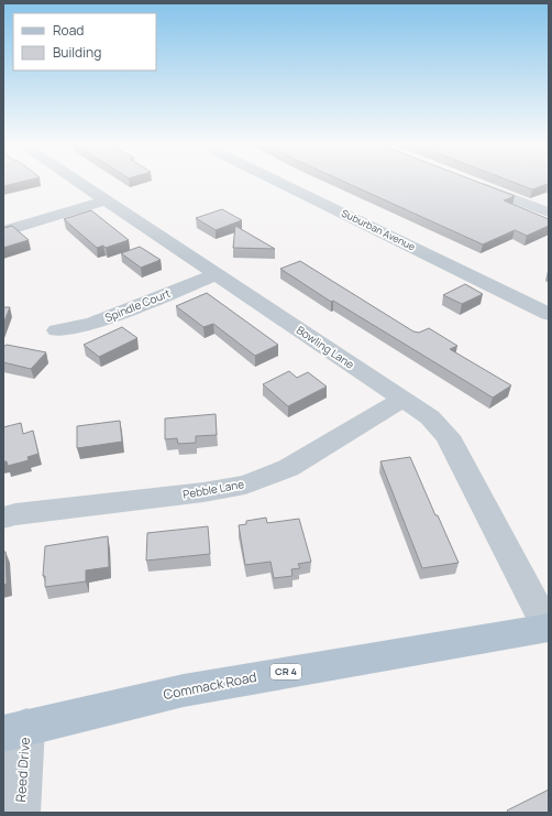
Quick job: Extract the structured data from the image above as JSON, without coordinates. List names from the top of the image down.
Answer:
{
  "streets": {
    "main road": ["CR 4", "Commack Road"],
    "street": [
      "Suburban Avenue",
      "Spindle Court",
      "Bowling Lane",
      "Pebble Lane",
      "Reed Drive"
    ]
  },
  "crossings": [
    ["Spindle Court", "Bowling Lane"],
    ["Bowling Lane", "Pebble Lane"],
    ["Bowling Lane", "Commack Road"],
    ["Commack Road", "Reed Drive"]
  ],
  "legend": ["Road", "Building"]
}
